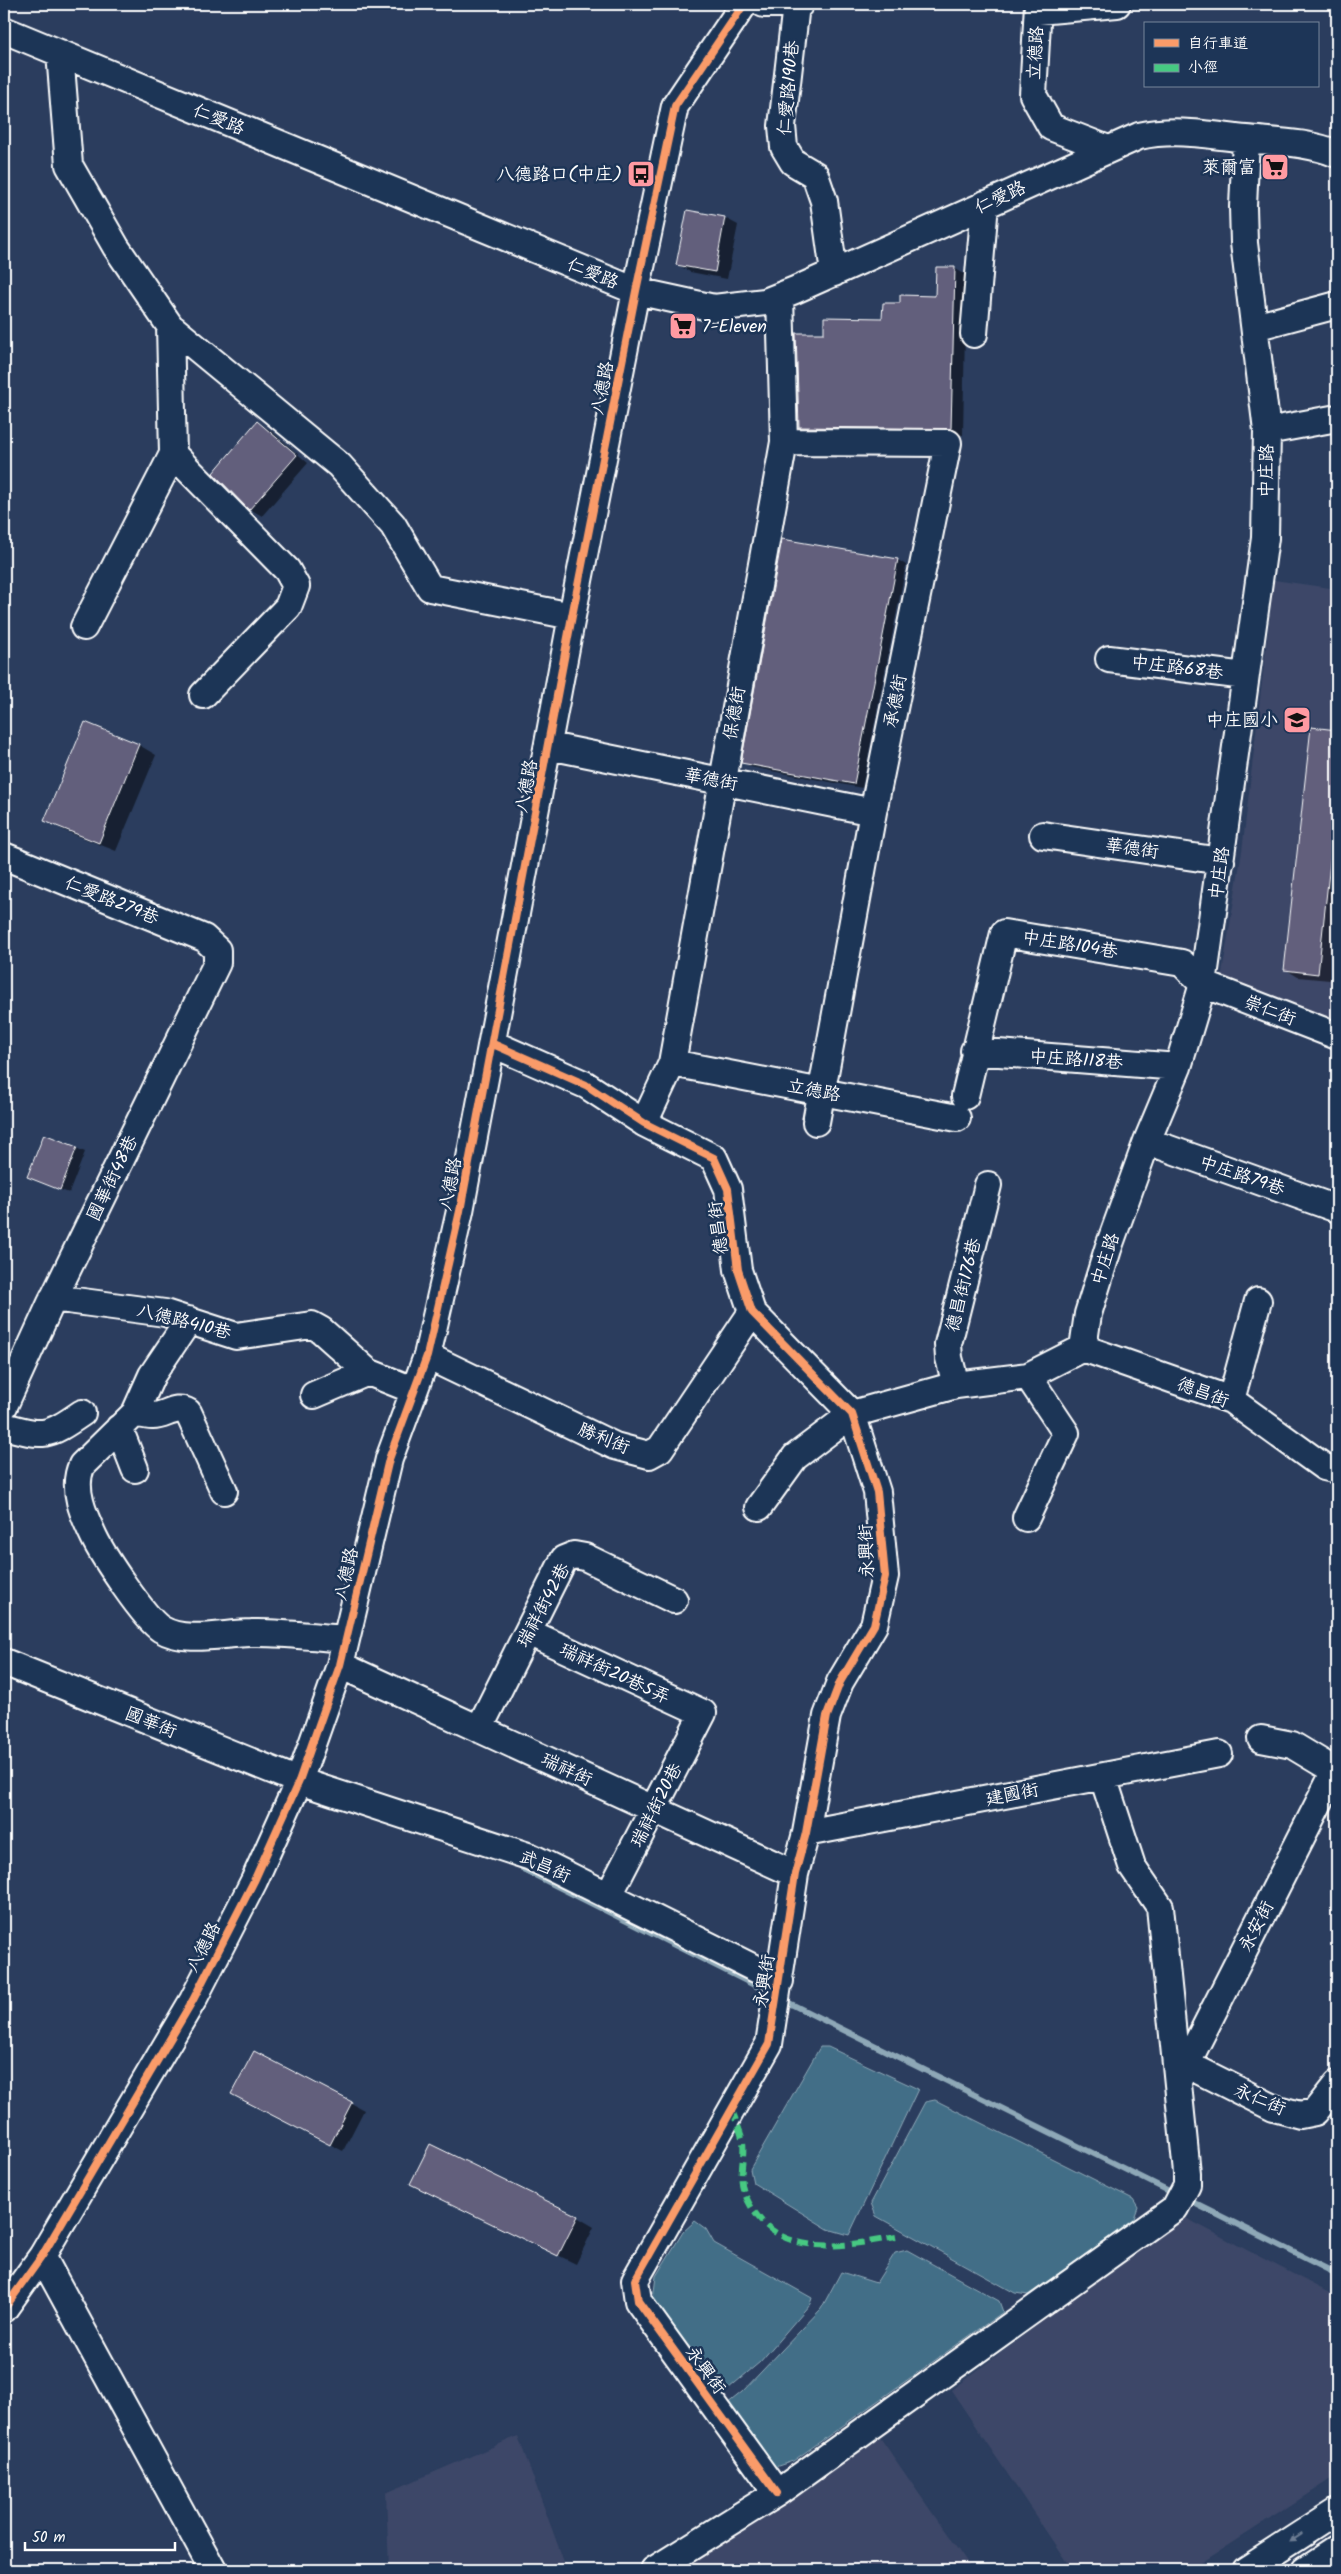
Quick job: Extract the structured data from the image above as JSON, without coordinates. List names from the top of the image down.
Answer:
{
  "streets": {
    "street": [
      "立德路",
      "仁愛路190巷",
      "仁愛路",
      "八德路",
      "中庄路",
      "中庄路68巷",
      "承德街",
      "保德街",
      "華德街",
      "仁愛路279巷",
      "中庄路104巷",
      "崇仁街",
      "中庄路118巷",
      "中庄路79巷",
      "國華街48巷",
      "德昌街",
      "德昌街176巷",
      "八德路410巷",
      "勝利街",
      "永興街",
      "瑞祥街42巷",
      "瑞祥街20巷5弄",
      "國華街",
      "瑞祥街",
      "建國街",
      "瑞祥街20巷",
      "武昌街",
      "永安街",
      "永仁街"
    ]
  },
  "crossings": [
    ["立德路", "仁愛路"],
    ["立德路", "承德街"],
    ["立德路", "保德街"],
    ["立德路", "中庄路104巷"],
    ["仁愛路190巷", "仁愛路"],
    ["仁愛路", "八德路"],
    ["仁愛路", "中庄路"],
    ["仁愛路", "保德街"],
    ["八德路", "華德街"],
    ["八德路", "德昌街"],
    ["八德路", "八德路410巷"],
    ["八德路", "勝利街"],
    ["八德路", "國華街"],
    ["八德路", "瑞祥街"],
    ["八德路", "武昌街"],
    ["中庄路", "中庄路68巷"],
    ["中庄路", "華德街"],
    ["中庄路", "中庄路104巷"],
    ["中庄路", "崇仁街"],
    ["中庄路", "中庄路118巷"],
    ["中庄路", "中庄路79巷"],
    ["中庄路", "德昌街"],
    ["承德街", "保德街"],
    ["承德街", "華德街"],
    ["保德街", "華德街"],
    ["保德街", "德昌街"],
    ["仁愛路279巷", "國華街48巷"],
    ["中庄路104巷", "崇仁街"],
    ["中庄路104巷", "中庄路118巷"],
    ["國華街48巷", "八德路410巷"],
    ["德昌街", "勝利街"],
    ["德昌街", "永興街"],
    ["永興街", "瑞祥街"],
    ["永興街", "建國街"],
    ["永興街", "武昌街"],
    ["瑞祥街42巷", "瑞祥街20巷5弄"],
    ["瑞祥街42巷", "瑞祥街"],
    ["瑞祥街20巷5弄", "瑞祥街20巷"],
    ["國華街", "武昌街"],
    ["瑞祥街", "瑞祥街20巷"],
    ["瑞祥街20巷", "武昌街"],
    ["永安街", "永仁街"]
  ],
  "places": {
    "supermarket": ["萊爾富", "7-Eleven"],
    "bus stop": ["八德路口(中庄)"],
    "school or university": ["中庄國小"]
  },
  "legend": ["自行車道", "小徑"],
  "scale_bar": "50 m"
}
